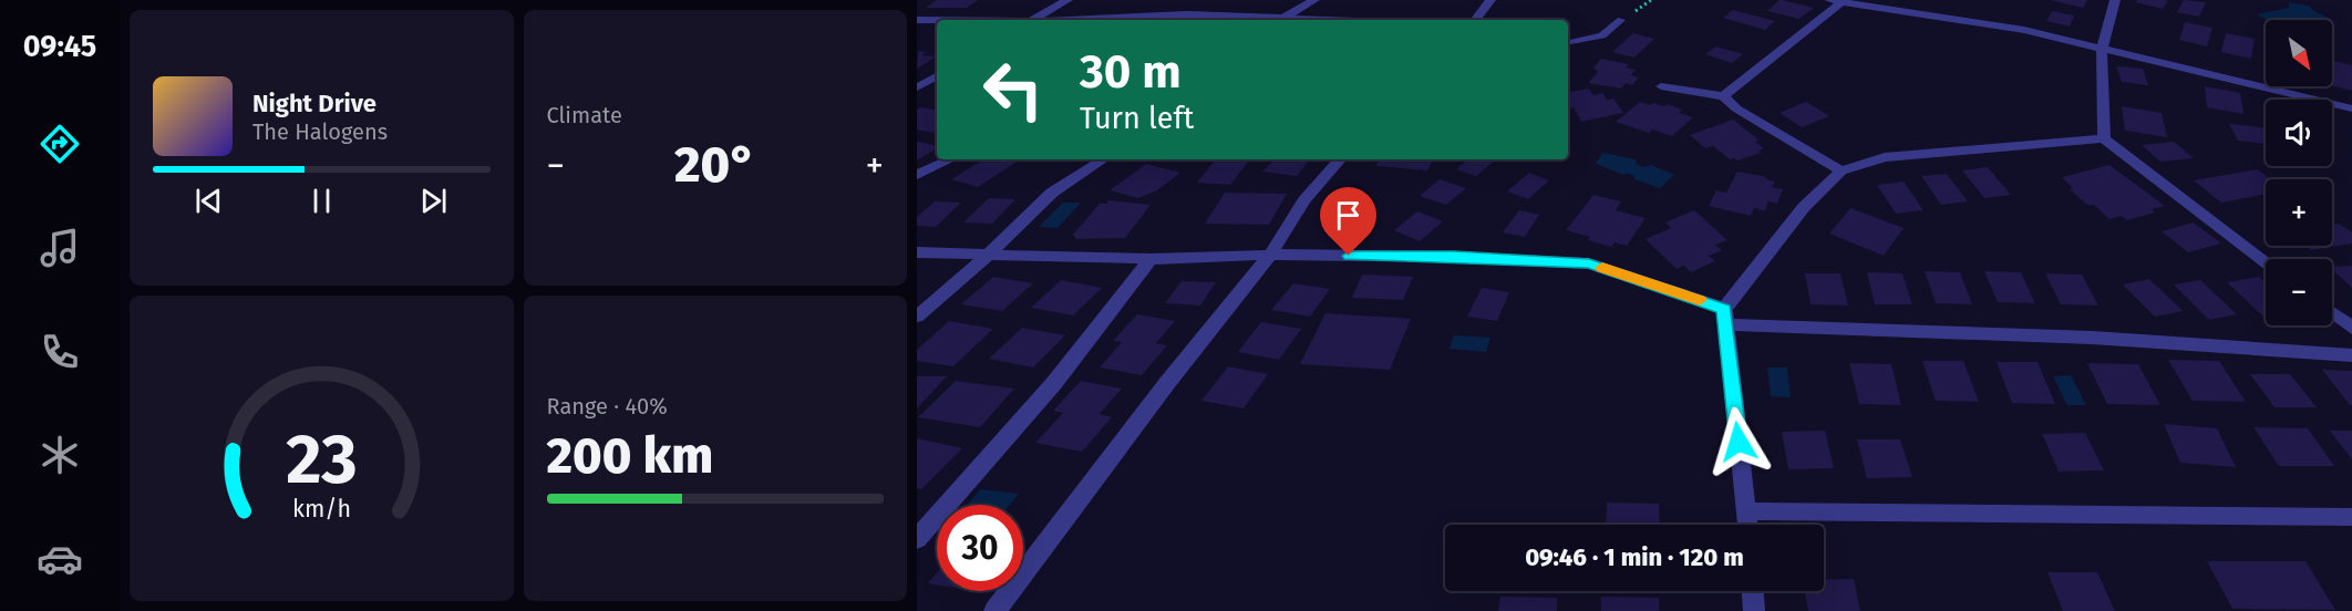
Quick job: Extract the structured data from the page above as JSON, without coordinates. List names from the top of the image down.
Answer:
{
  "north": "bottom right",
  "page": {
    "tabs": "09:45",
    "tile": [
      "Climate",
      ["Range · 40%", "200 km"]
    ],
    "map_buttons": ["+", "−"],
    "turn": ["30 m", "Turn left"],
    "song": ["Night Drive", "The Halogens"],
    "heat": ["−", "20°", "+"],
    "limit": "30",
    "trip": "09:46 · 1 min · 120 m",
    "gauge": ["23", "km/h"]
  }
}
